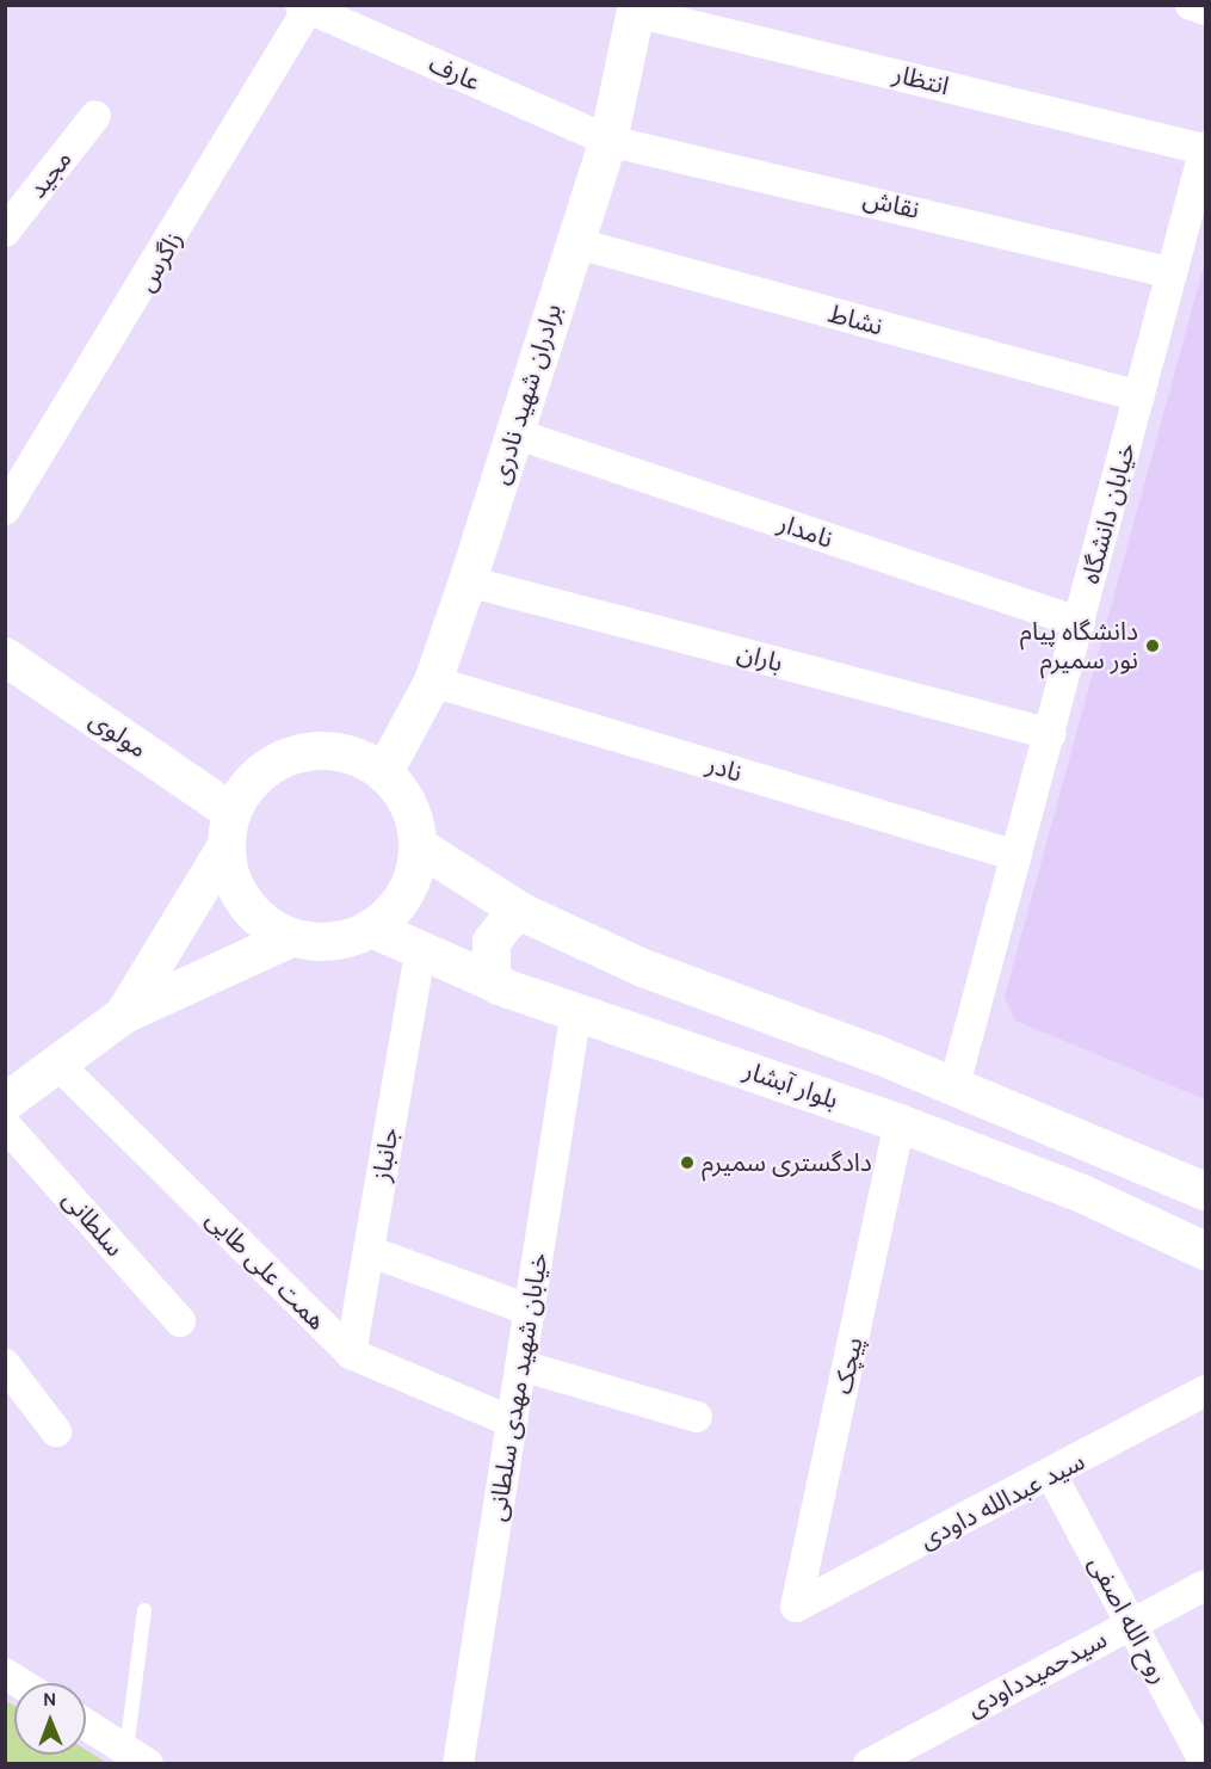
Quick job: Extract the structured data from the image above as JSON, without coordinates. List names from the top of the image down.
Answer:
{
  "streets": {
    "street": [
      "عارف",
      "انتظار",
      "مجید",
      "نقاش",
      "زاگرس",
      "نشاط",
      "برادران شهید نادری",
      "خیابان دانشگاه",
      "نامدار",
      "باران",
      "مولوی",
      "نادر",
      "بلوار آبشار",
      "جانباز",
      "سلطانی",
      "همت علی طایی",
      "پیچک",
      "خیابان شهید مهدی سلطانی",
      "سید عبدالله داودی",
      "روح الله اصفی",
      "سیدحمیدداودی"
    ]
  },
  "crossings": [
    ["عارف", "نقاش"],
    ["عارف", "زاگرس"],
    ["عارف", "برادران شهید نادری"],
    ["انتظار", "برادران شهید نادری"],
    ["انتظار", "خیابان دانشگاه"],
    ["نقاش", "برادران شهید نادری"],
    ["نقاش", "خیابان دانشگاه"],
    ["نشاط", "برادران شهید نادری"],
    ["نشاط", "خیابان دانشگاه"],
    ["برادران شهید نادری", "باران"],
    ["برادران شهید نادری", "مولوی"],
    ["برادران شهید نادری", "نادر"],
    ["برادران شهید نادری", "بلوار آبشار"],
    ["خیابان دانشگاه", "نامدار"],
    ["خیابان دانشگاه", "باران"],
    ["خیابان دانشگاه", "نادر"],
    ["مولوی", "بلوار آبشار"],
    ["بلوار آبشار", "جانباز"],
    ["بلوار آبشار", "پیچک"],
    ["بلوار آبشار", "خیابان شهید مهدی سلطانی"],
    ["جانباز", "همت علی طایی"],
    ["همت علی طایی", "خیابان شهید مهدی سلطانی"],
    ["پیچک", "سید عبدالله داودی"],
    ["سید عبدالله داودی", "روح الله اصفی"],
    ["روح الله اصفی", "سیدحمیدداودی"]
  ],
  "places": ["دانشگاه پیام نور سمیرم", "دادگستری سمیرم"],
  "north": "top"
}
